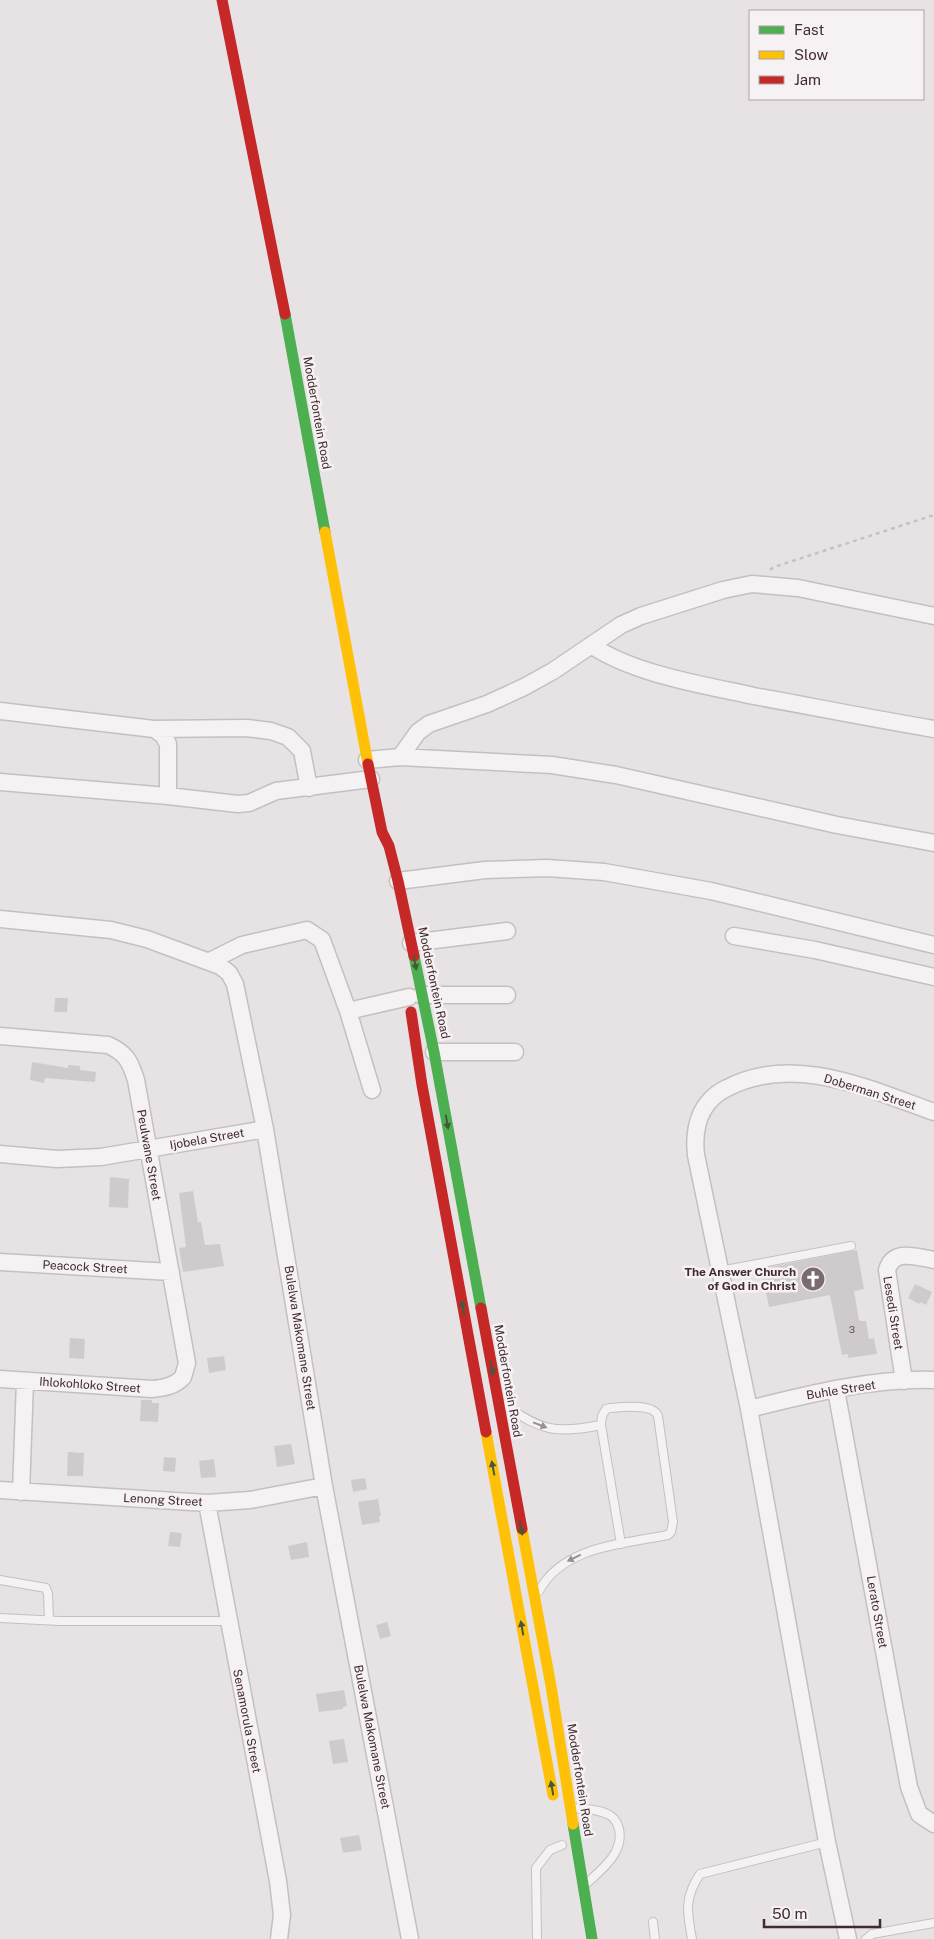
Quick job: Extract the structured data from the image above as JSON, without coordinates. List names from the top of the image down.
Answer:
{
  "streets": {
    "main road": ["Modderfontein Road"],
    "street": [
      "Doberman Street",
      "Ijobela Street",
      "Peulwane Street",
      "Peacock Street",
      "Lesedi Street",
      "Bulelwa Makomane Street",
      "Ihlokohloko Street",
      "Buhle Street",
      "Lenong Street",
      "Lerato Street",
      "Senamorula Street"
    ]
  },
  "crossings": [
    ["Ijobela Street", "Peulwane Street"],
    ["Ijobela Street", "Bulelwa Makomane Street"],
    ["Peulwane Street", "Peacock Street"],
    ["Peulwane Street", "Ihlokohloko Street"],
    ["Lesedi Street", "Buhle Street"],
    ["Bulelwa Makomane Street", "Lenong Street"],
    ["Buhle Street", "Lerato Street"],
    ["Lenong Street", "Senamorula Street"]
  ],
  "places": {
    "church": ["The Answer Church of God in Christ"]
  },
  "house_numbers": ["3"],
  "legend": ["Fast", "Slow", "Jam"],
  "scale_bar": "50 m"
}
